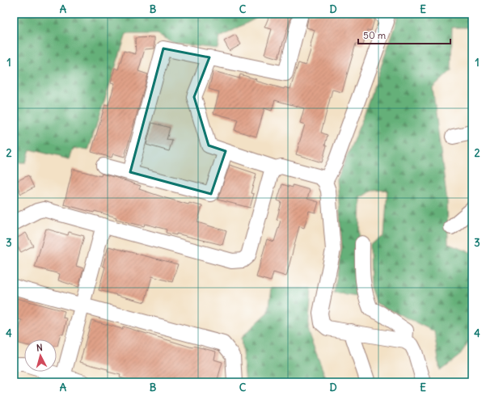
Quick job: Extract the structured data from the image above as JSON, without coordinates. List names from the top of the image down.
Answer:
{
  "scale_bar": "50 m",
  "north": "top",
  "grid": {
    "columns": [
      "A",
      "B",
      "C",
      "D",
      "E"
    ],
    "rows": [
      "1",
      "2",
      "3",
      "4"
    ]
  }
}
